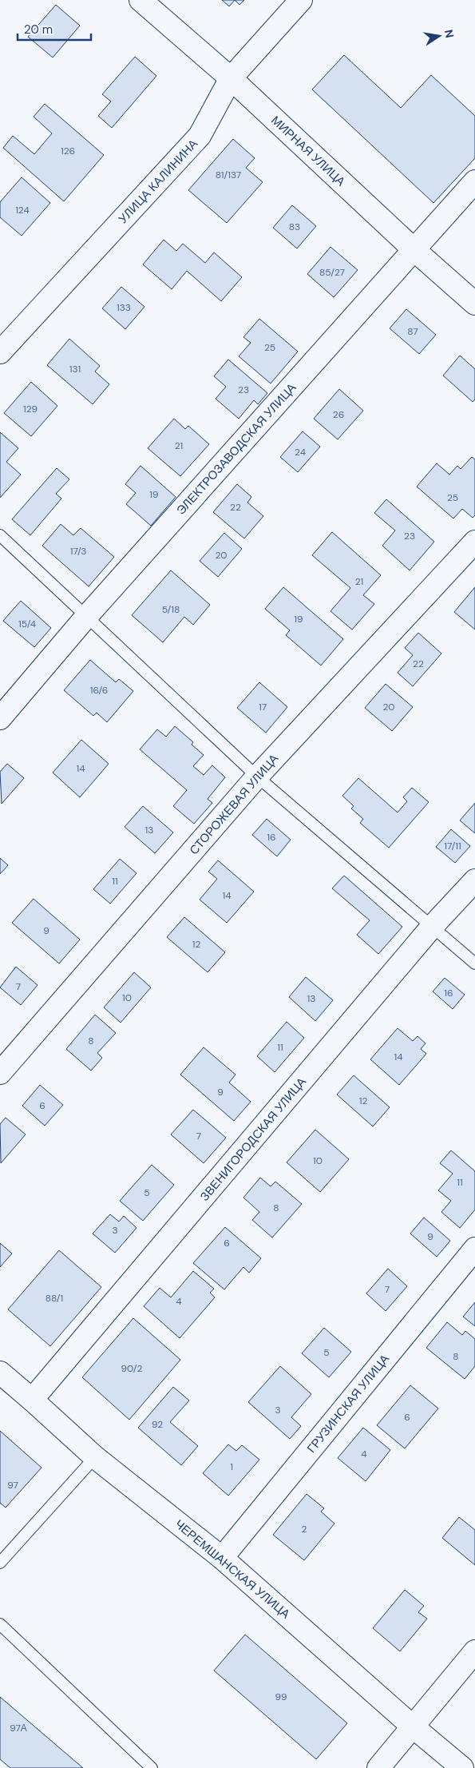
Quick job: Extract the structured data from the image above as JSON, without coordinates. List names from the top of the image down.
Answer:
{
  "streets": {
    "street": [
      "МИРНАЯ УЛИЦА",
      "УЛИЦА КАЛИНИНА",
      "ЭЛЕКТРОЗАВОДСКАЯ УЛИЦА",
      "СТОРОЖЕВАЯ УЛИЦА",
      "ЗВЕНИГОРОДСКАЯ УЛИЦА",
      "ГРУЗИНСКАЯ УЛИЦА",
      "ЧЕРЕМШАНСКАЯ УЛИЦА"
    ]
  },
  "crossings": [
    ["МИРНАЯ УЛИЦА", "УЛИЦА КАЛИНИНА"],
    ["МИРНАЯ УЛИЦА", "ЭЛЕКТРОЗАВОДСКАЯ УЛИЦА"],
    ["ЗВЕНИГОРОДСКАЯ УЛИЦА", "ЧЕРЕМШАНСКАЯ УЛИЦА"],
    ["ГРУЗИНСКАЯ УЛИЦА", "ЧЕРЕМШАНСКАЯ УЛИЦА"]
  ],
  "house_numbers": [
    "126",
    "81/137",
    "124",
    "83",
    "85/27",
    "133",
    "87",
    "25",
    "131",
    "23",
    "129",
    "26",
    "21",
    "24",
    "19",
    "25",
    "22",
    "23",
    "17/3",
    "20",
    "21",
    "5/18",
    "19",
    "15/4",
    "22",
    "16/6",
    "17",
    "20",
    "14",
    "13",
    "16",
    "17/11",
    "11",
    "14",
    "9",
    "12",
    "7",
    "16",
    "10",
    "13",
    "8",
    "11",
    "14",
    "9",
    "12",
    "6",
    "7",
    "10",
    "11",
    "5",
    "8",
    "3",
    "9",
    "6",
    "7",
    "88/1",
    "4",
    "5",
    "8",
    "90/2",
    "3",
    "6",
    "92",
    "4",
    "1",
    "97",
    "2",
    "99",
    "97А"
  ],
  "scale_bar": "20 m",
  "north": "right"
}
